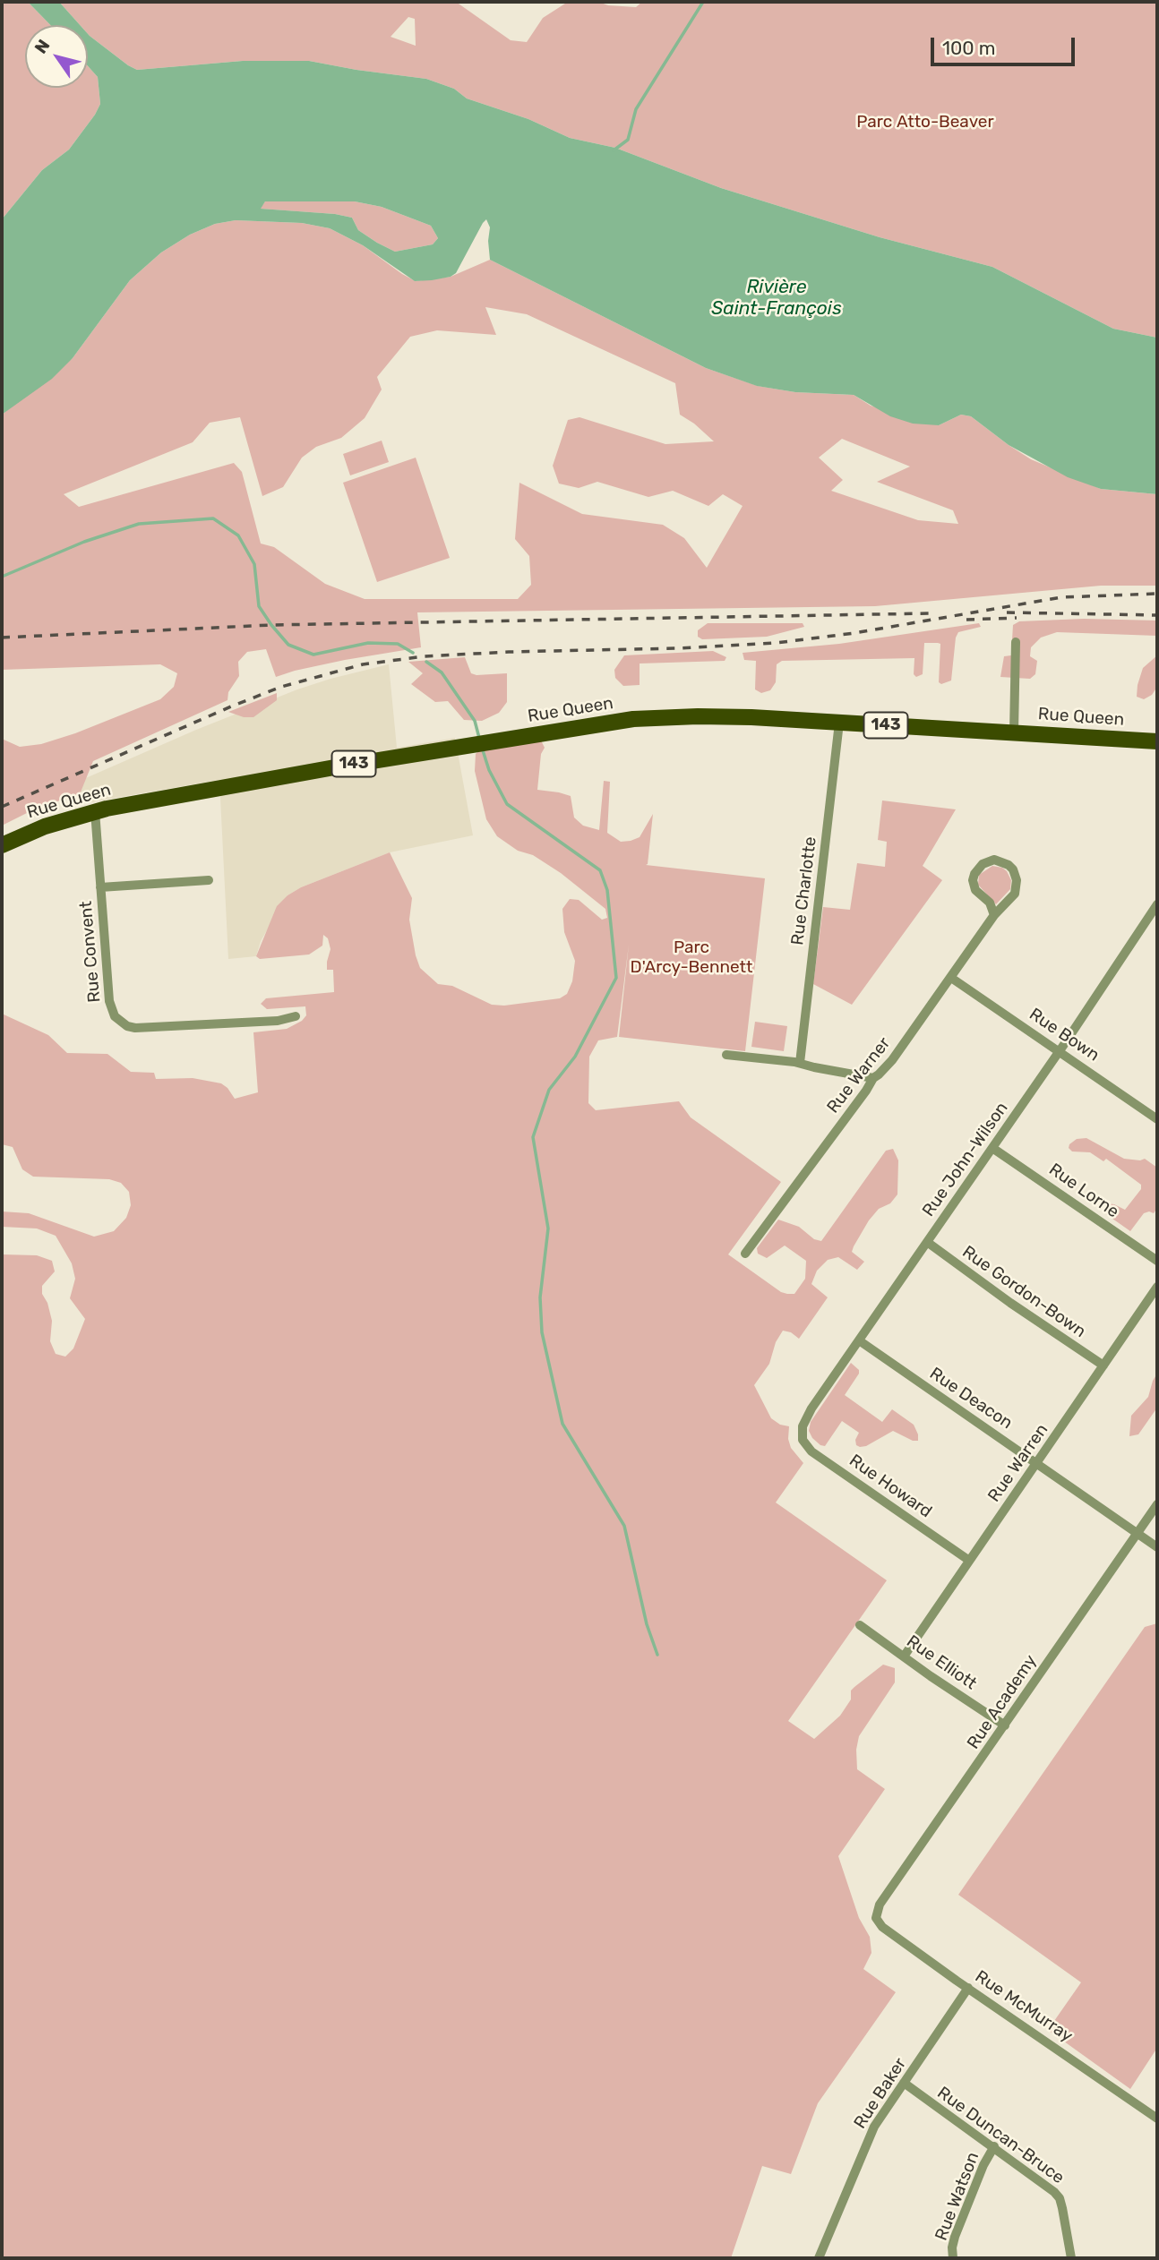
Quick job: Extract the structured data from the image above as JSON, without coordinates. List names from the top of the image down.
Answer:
{
  "streets": {
    "main road": ["Rue Queen", "143"],
    "street": [
      "Rue Charlotte",
      "Rue Convent",
      "Rue Bown",
      "Rue Warner",
      "Rue John-Wilson",
      "Rue Lorne",
      "Rue Gordon-Bown",
      "Rue Deacon",
      "Rue Warren",
      "Rue Howard",
      "Rue Elliott",
      "Rue Academy",
      "Rue McMurray",
      "Rue Baker",
      "Rue Duncan-Bruce",
      "Rue Watson"
    ]
  },
  "crossings": [
    ["Rue Queen", "Rue Charlotte"],
    ["Rue Queen", "Rue Convent"],
    ["Rue Bown", "Rue Warner"],
    ["Rue Bown", "Rue John-Wilson"],
    ["Rue John-Wilson", "Rue Lorne"],
    ["Rue John-Wilson", "Rue Gordon-Bown"],
    ["Rue John-Wilson", "Rue Deacon"],
    ["Rue John-Wilson", "Rue Howard"],
    ["Rue Gordon-Bown", "Rue Warren"],
    ["Rue Deacon", "Rue Warren"],
    ["Rue Deacon", "Rue Academy"],
    ["Rue Warren", "Rue Howard"],
    ["Rue Warren", "Rue Elliott"],
    ["Rue Elliott", "Rue Academy"],
    ["Rue Academy", "Rue McMurray"],
    ["Rue McMurray", "Rue Baker"],
    ["Rue Baker", "Rue Duncan-Bruce"],
    ["Rue Duncan-Bruce", "Rue Watson"]
  ],
  "water": ["Rivière Saint-François"],
  "parks": ["Parc Atto-Beaver", "Parc D'Arcy-Bennett"],
  "scale_bar": "100 m",
  "north": "top left"
}
